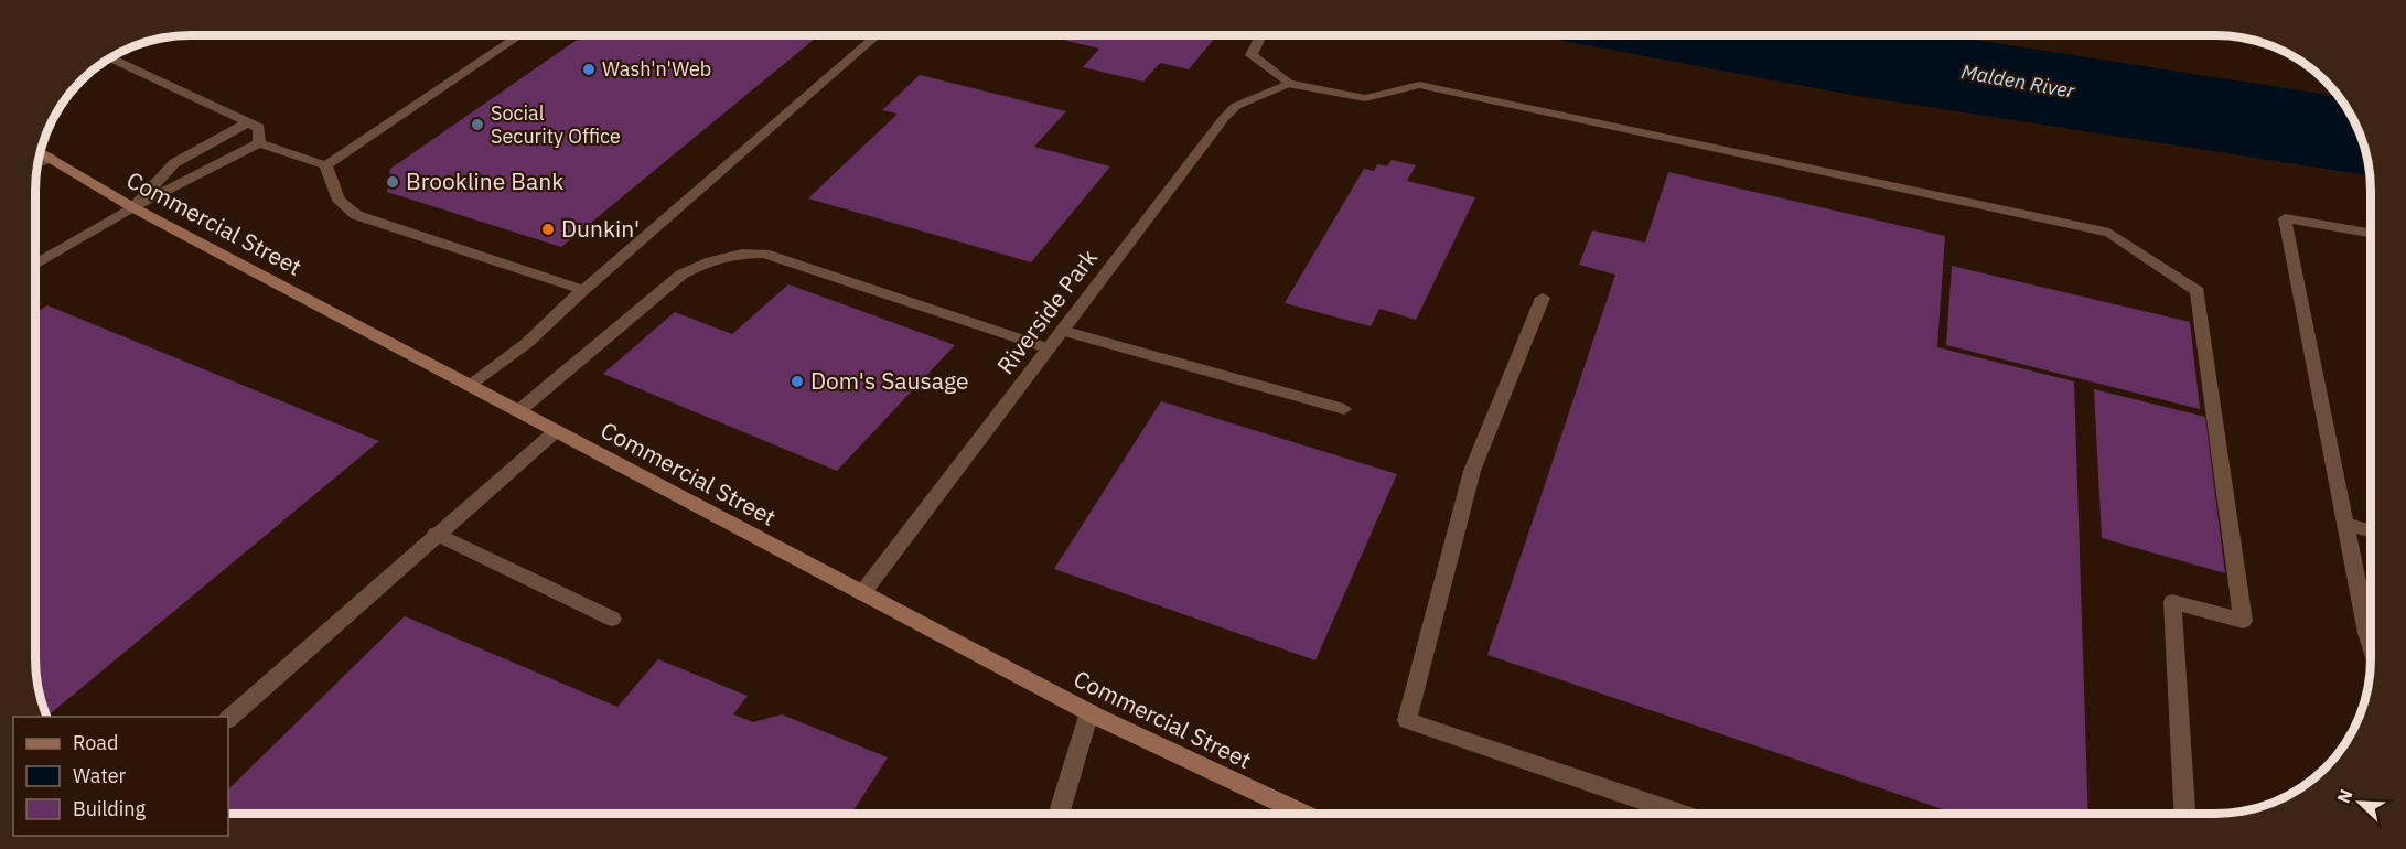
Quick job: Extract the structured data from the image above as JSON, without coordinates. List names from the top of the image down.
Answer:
{
  "streets": {
    "main road": ["Commercial Street"],
    "street": ["Riverside Park"]
  },
  "crossings": [
    ["Commercial Street", "Riverside Park"]
  ],
  "water": ["Malden River"],
  "places": [
    "Wash'n'Web",
    "Social Security Office",
    "Brookline Bank",
    "Dunkin'",
    "Dom's Sausage"
  ],
  "legend": ["Road", "Water", "Building"],
  "north": "top left"
}
